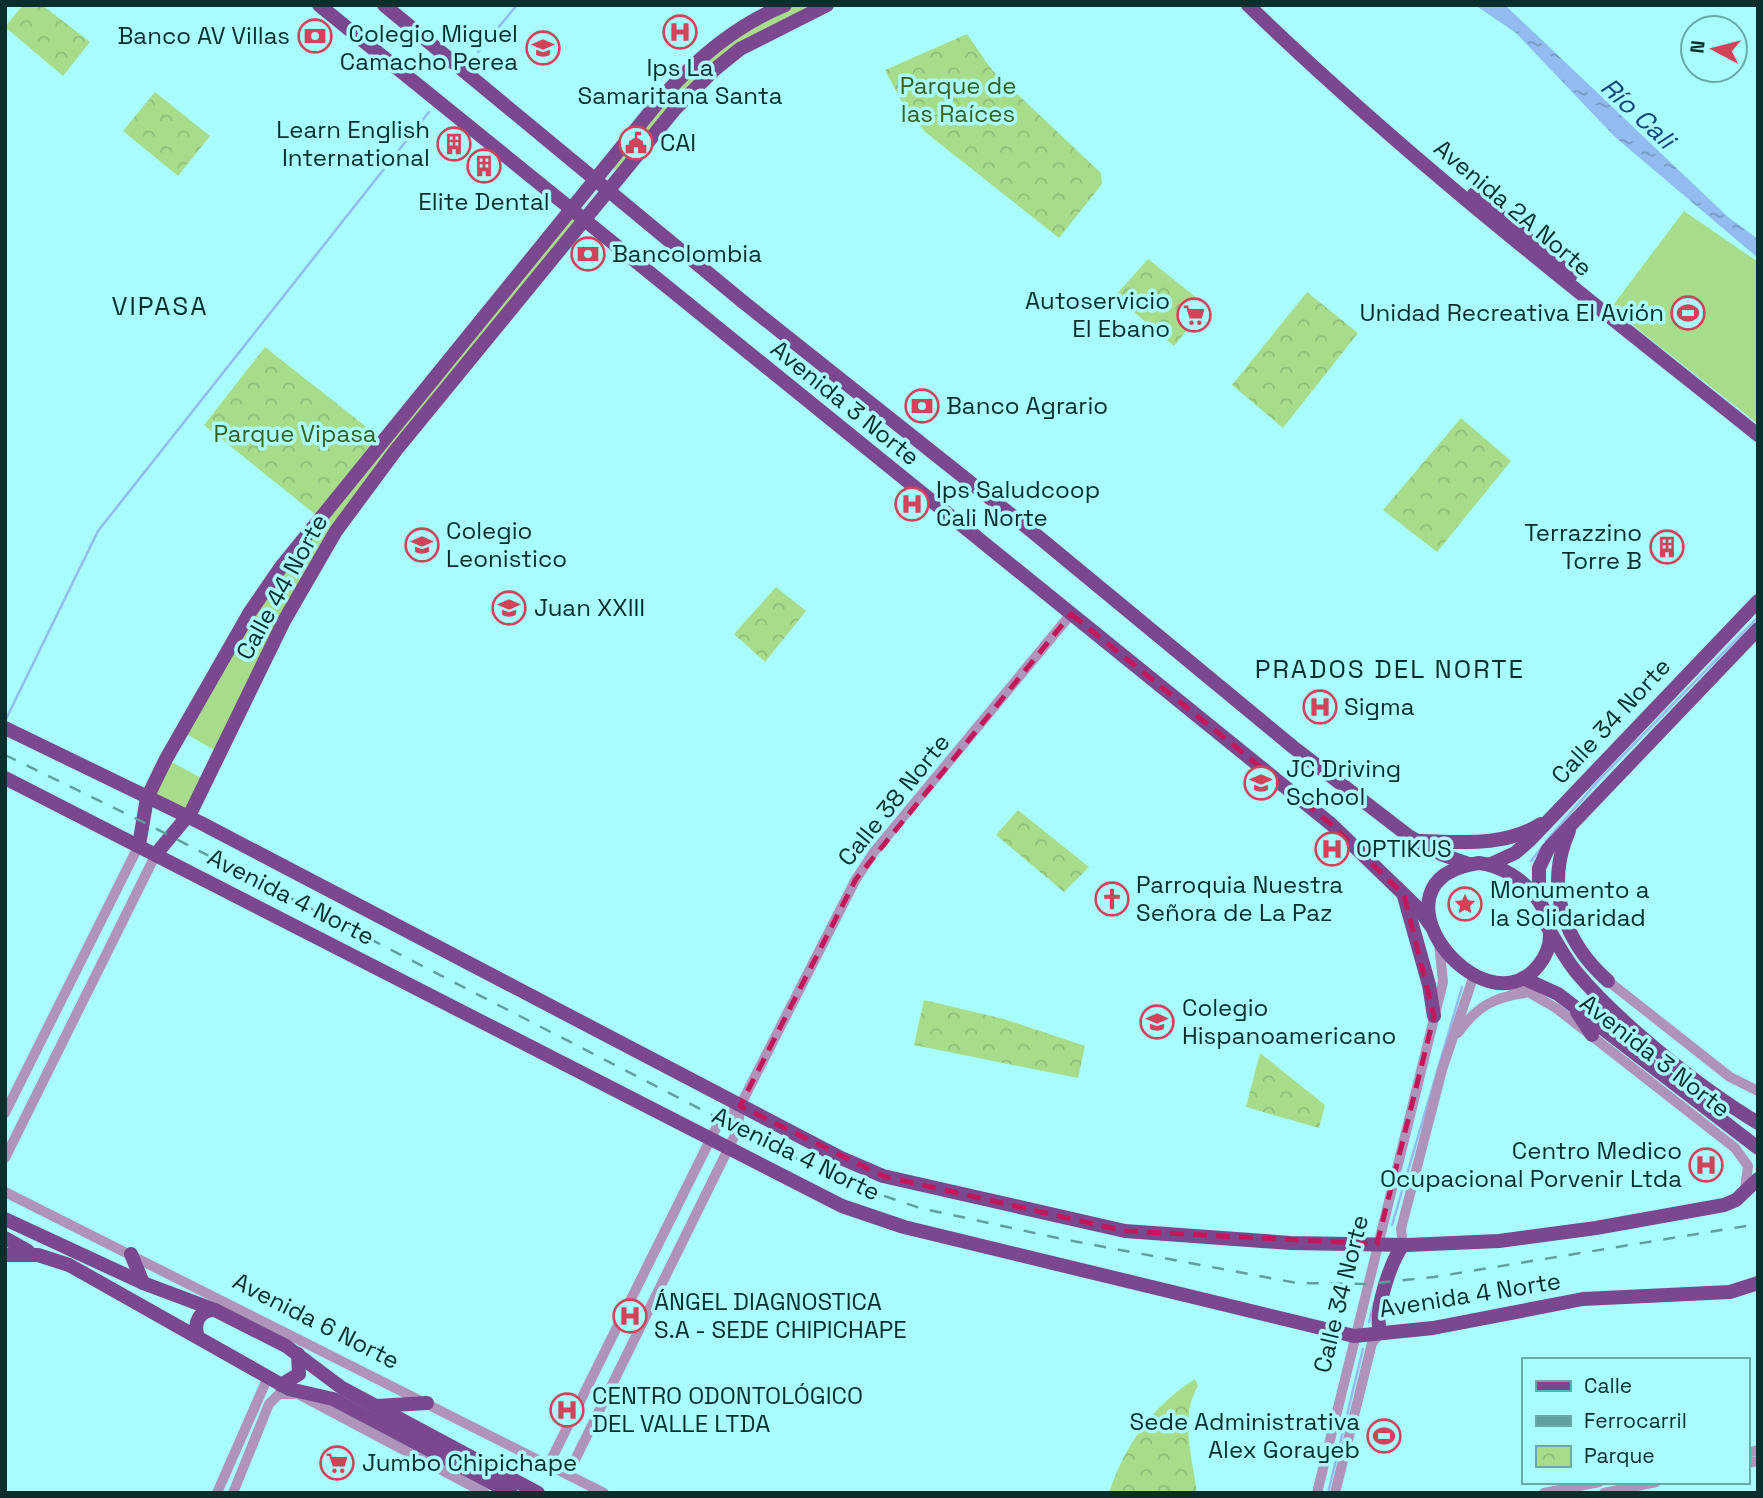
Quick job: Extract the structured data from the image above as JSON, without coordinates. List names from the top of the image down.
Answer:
{
  "streets": {
    "main road": [
      "Avenida 2A Norte",
      "Avenida 3 Norte",
      "Calle 44 Norte",
      "Calle 34 Norte",
      "Avenida 4 Norte",
      "Avenida 6 Norte"
    ],
    "street": ["Calle 38 Norte"]
  },
  "crossings": [
    ["Avenida 3 Norte", "Calle 44 Norte"],
    ["Avenida 3 Norte", "Calle 34 Norte"],
    ["Avenida 3 Norte", "Calle 38 Norte"],
    ["Avenida 3 Norte", "Avenida 4 Norte"],
    ["Calle 44 Norte", "Avenida 4 Norte"],
    ["Calle 34 Norte", "Avenida 4 Norte"],
    ["Calle 38 Norte", "Avenida 4 Norte"],
    ["Calle 38 Norte", "Avenida 6 Norte"]
  ],
  "districts": ["VIPASA", "PRADOS DEL NORTE"],
  "water": ["Río Cali"],
  "parks": ["Parque de las Raíces", "Parque Vipasa"],
  "places": {
    "hospital": [
      "Ips La Samaritana Santa",
      "Ips Saludcoop Cali Norte",
      "Sigma",
      "OPTIKUS",
      "Centro Medico Ocupacional Porvenir Ltda",
      "ÁNGEL DIAGNOSTICA S.A - SEDE CHIPICHAPE",
      "CENTRO ODONTOLÓGICO DEL VALLE LTDA"
    ],
    "bank": ["Banco AV Villas", "Bancolombia", "Banco Agrario"],
    "school or university": [
      "Colegio Miguel Camacho Perea",
      "Colegio Leonistico",
      "Juan XXIII",
      "JC Driving School",
      "Colegio Hispanoamericano"
    ],
    "public building": ["CAI"],
    "building": ["Learn English International", "Elite Dental", "Terrazzino Torre B"],
    "sports": ["Unidad Recreativa El Avión", "Sede Administrativa Alex Gorayeb"],
    "supermarket": ["Autoservicio El Ebano", "Jumbo Chipichape"],
    "church": ["Parroquia Nuestra Señora de La Paz"],
    "place": ["Monumento a la Solidaridad"]
  },
  "legend": ["Calle", "Ferrocarril", "Parque"],
  "north": "left"
}
